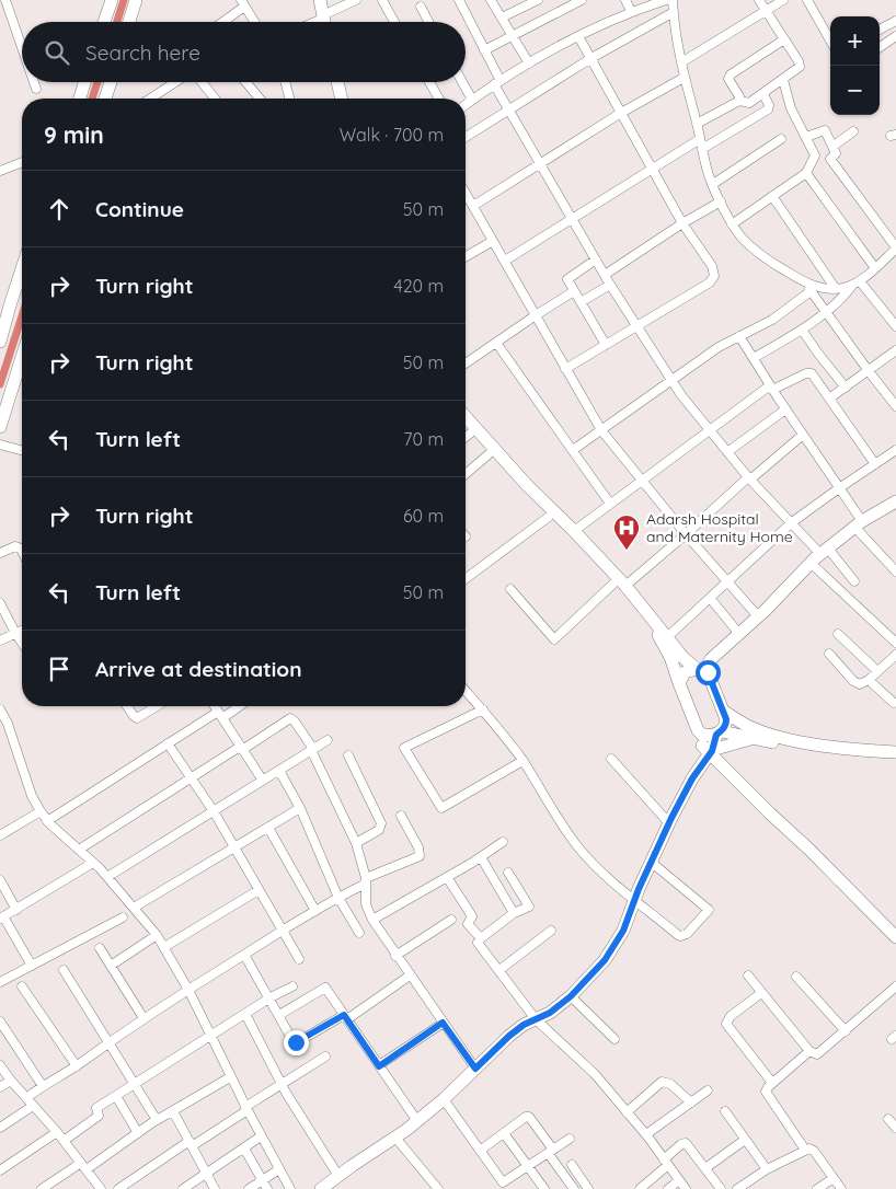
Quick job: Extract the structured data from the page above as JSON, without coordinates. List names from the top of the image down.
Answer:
{
  "places": {
    "hospital": ["Adarsh Hospital and Maternity Home"]
  },
  "page": {
    "map_buttons": ["+", "−"],
    "search": "Search here",
    "heading": ["9 min", "Walk · 700 m"],
    "list": [
      ["Continue", "50 m"],
      ["Turn right", "420 m"],
      ["Turn right", "50 m"],
      ["Turn left", "70 m"],
      ["Turn right", "60 m"],
      ["Turn left", "50 m"],
      "Arrive at destination"
    ]
  }
}
